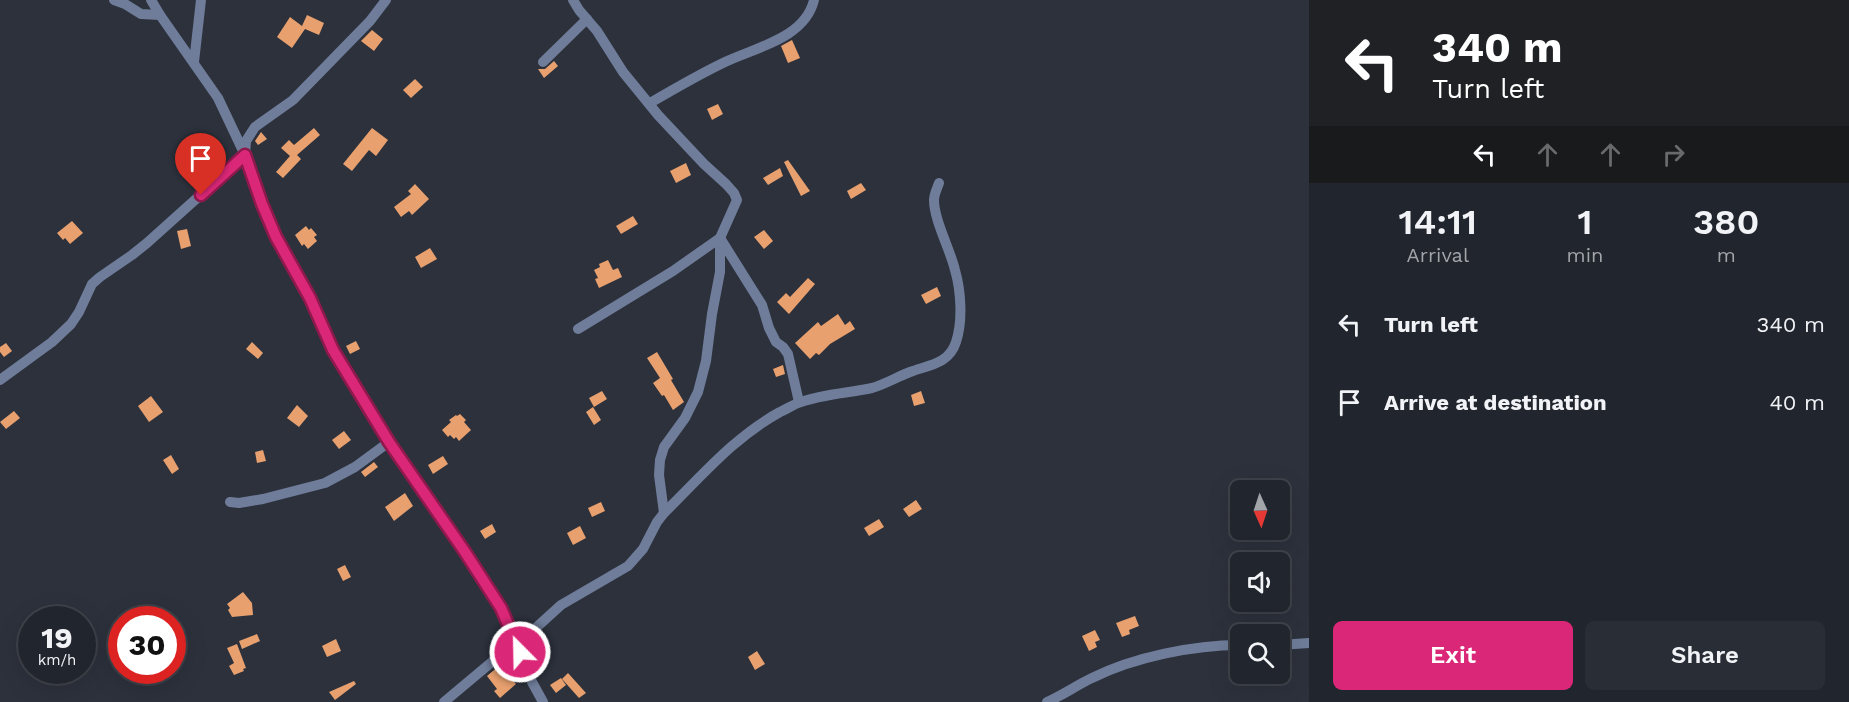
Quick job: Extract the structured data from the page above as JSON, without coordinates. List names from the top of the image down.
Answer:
{
  "north": "bottom",
  "page": {
    "turn": ["340 m", "Turn left"],
    "eta": [
      "14:11",
      "Arrival",
      "1",
      "min",
      "380",
      "m"
    ],
    "list": [
      {
        "name": "Turn left",
        "value": "340 m"
      },
      {
        "name": "Arrive at destination",
        "value": "40 m"
      }
    ],
    "speed": "19 km/h",
    "limit": "30",
    "buttons": ["Exit", "Share"]
  }
}
